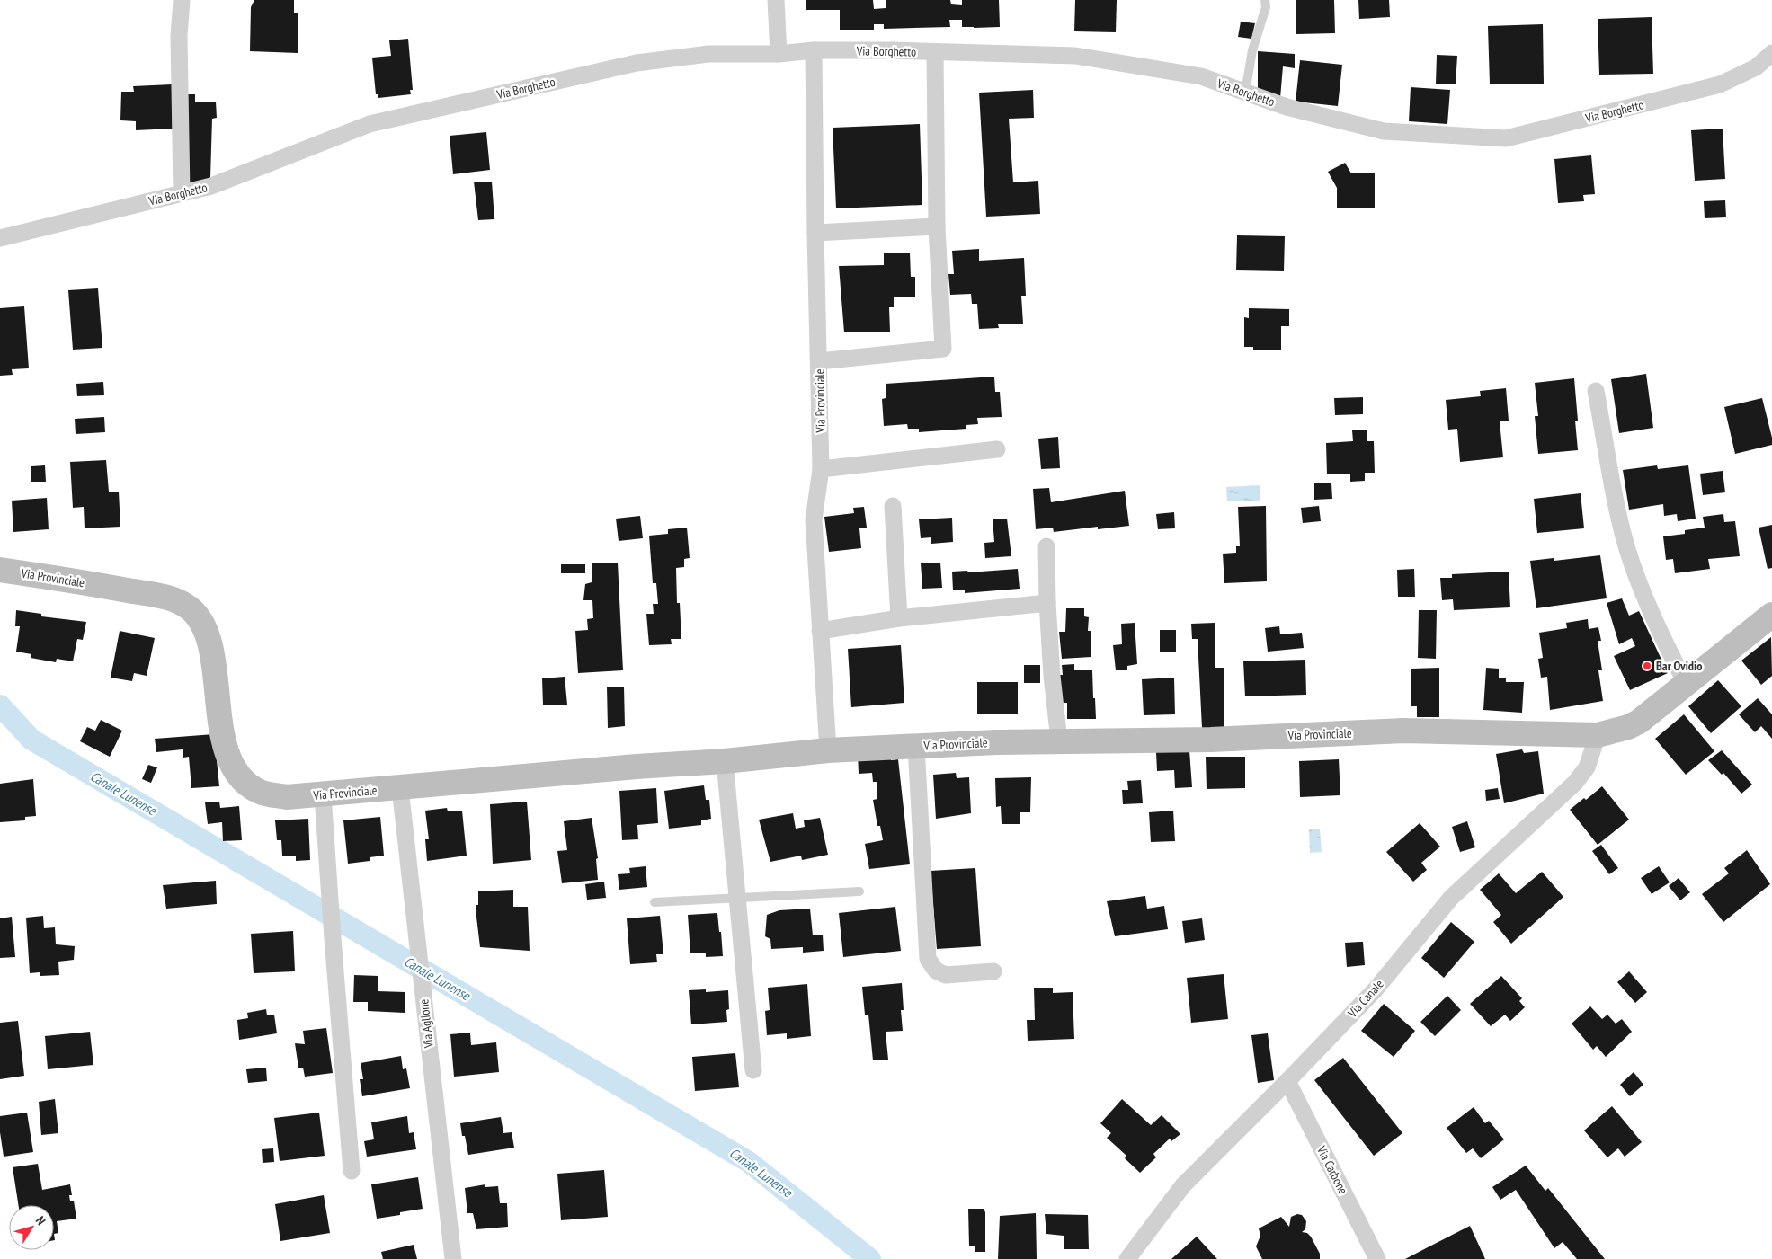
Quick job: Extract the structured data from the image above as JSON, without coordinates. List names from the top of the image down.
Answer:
{
  "streets": {
    "street": [
      "Via Borghetto",
      "Via Provinciale",
      "Via Canale",
      "Via Aglione",
      "Via Carbone"
    ]
  },
  "crossings": [
    ["Via Borghetto", "Via Provinciale"],
    ["Via Provinciale", "Via Canale"],
    ["Via Provinciale", "Via Aglione"],
    ["Via Canale", "Via Carbone"]
  ],
  "water": ["Canale Lunense"],
  "places": ["Bar Ovidio"],
  "north": "top right"
}
